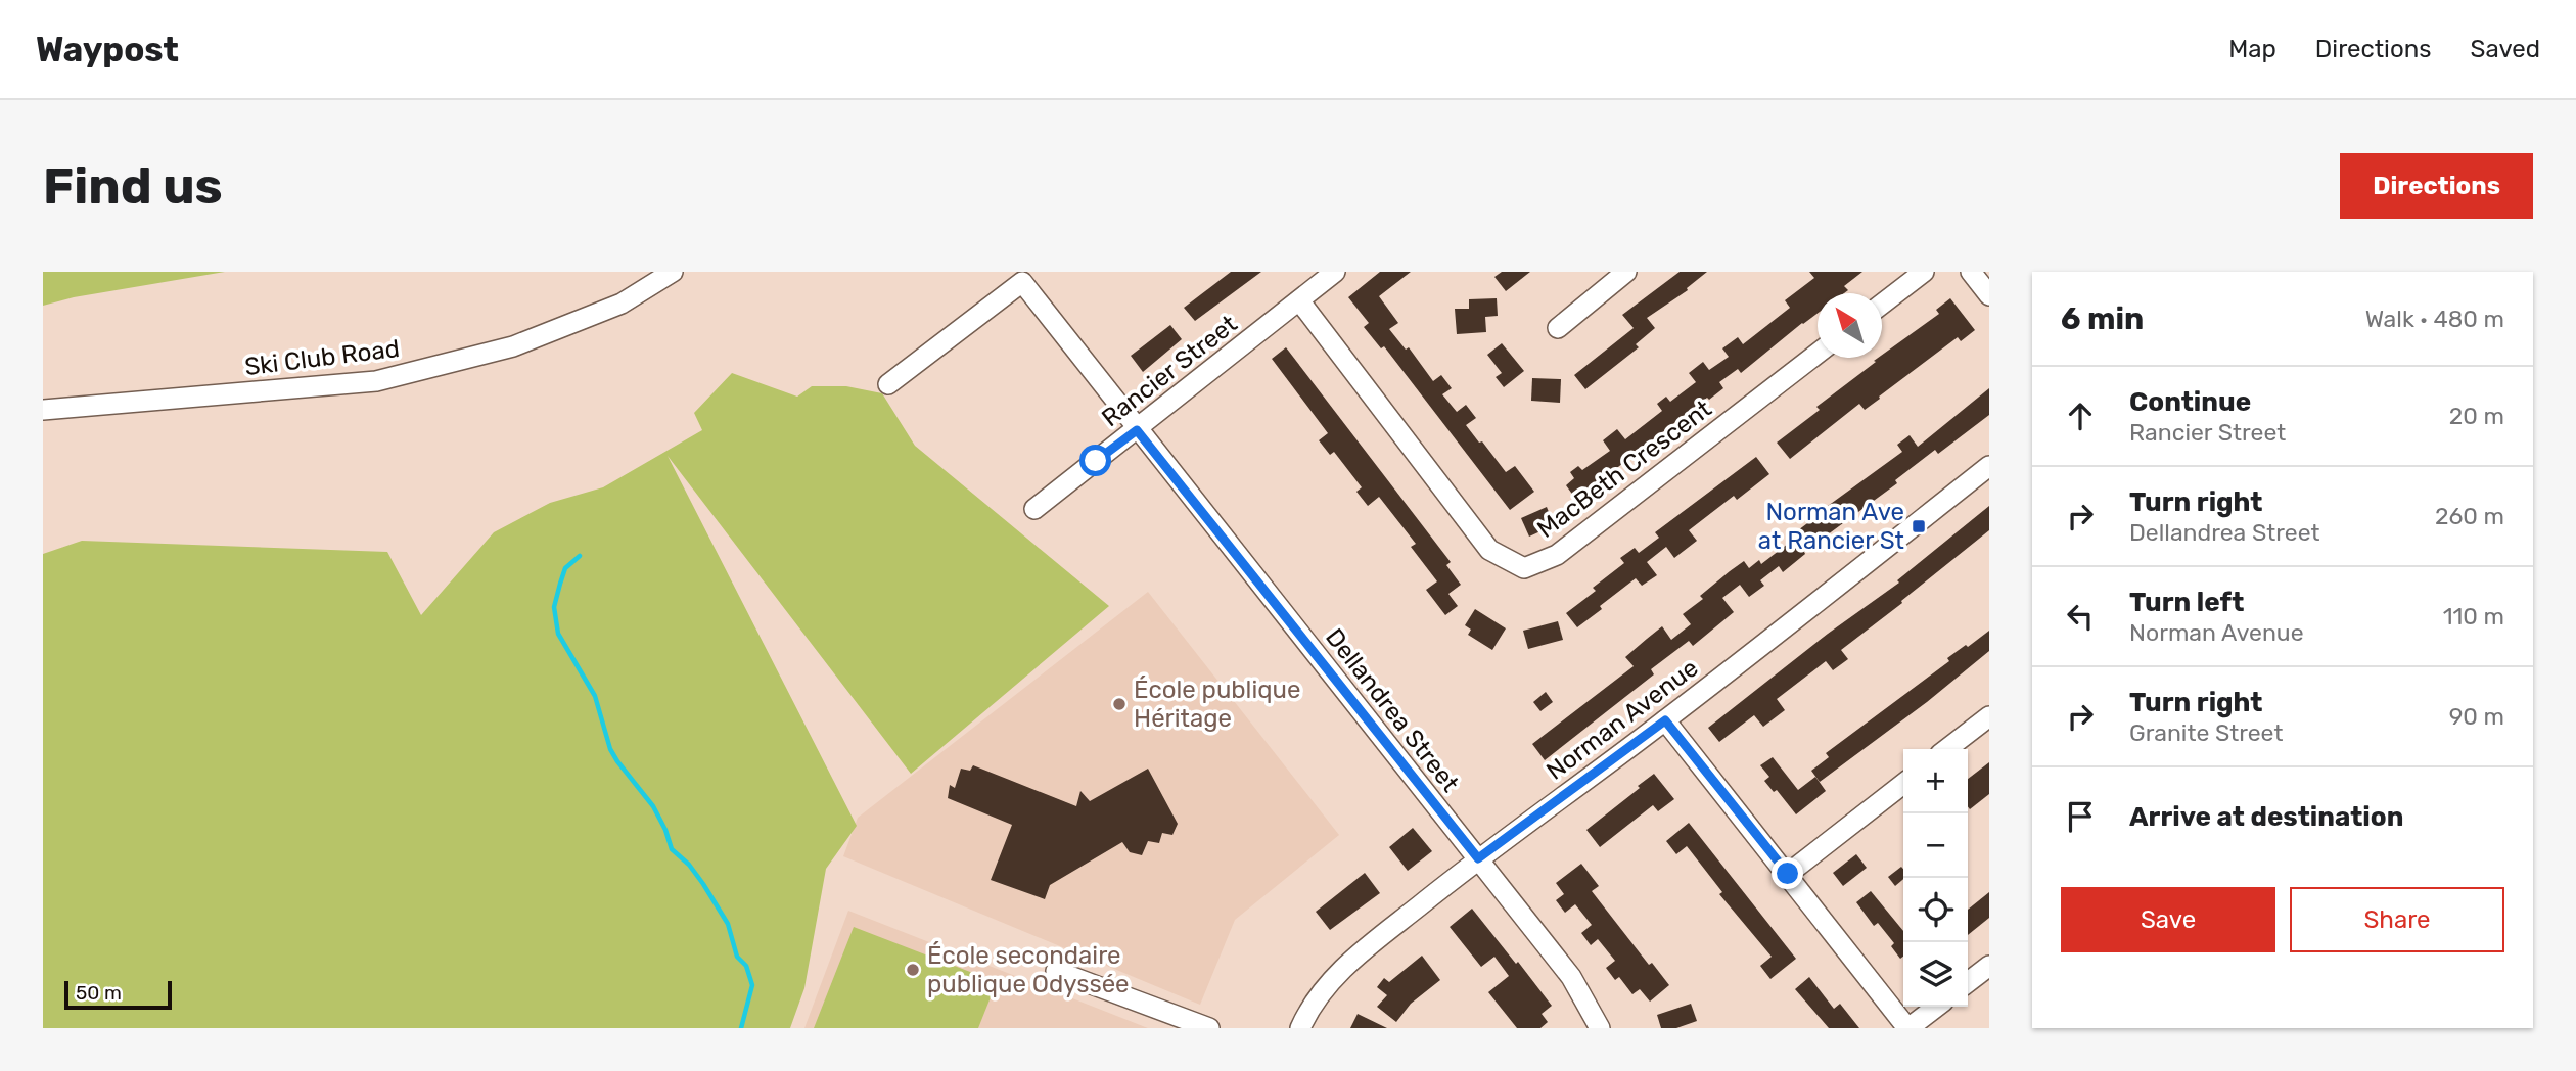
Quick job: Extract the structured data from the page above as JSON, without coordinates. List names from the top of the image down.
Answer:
{
  "streets": {
    "street": [
      "Ski Club Road",
      "Rancier Street",
      "MacBeth Crescent",
      "Dellandrea Street",
      "Norman Avenue"
    ]
  },
  "crossings": [
    ["Rancier Street", "MacBeth Crescent"],
    ["Rancier Street", "Dellandrea Street"],
    ["Dellandrea Street", "Norman Avenue"]
  ],
  "places": {
    "transit": ["Norman Ave at Rancier St"],
    "other": ["École publique Héritage", "École secondaire publique Odyssée"]
  },
  "scale_bar": "50 m",
  "north": "top left",
  "page": {
    "header": "Waypost",
    "nav": ["Map", "Directions", "Saved"],
    "buttons": [
      "Directions",
      ["Save", "Share"]
    ],
    "title": "Find us",
    "heading": ["6 min", "Walk · 480 m"],
    "list": [
      ["Continue", "Rancier Street", "20 m"],
      ["Turn right", "Dellandrea Street", "260 m"],
      ["Turn left", "Norman Avenue", "110 m"],
      ["Turn right", "Granite Street", "90 m"],
      "Arrive at destination"
    ],
    "map_buttons": ["+", "−"],
    "scale": "50 m"
  }
}
